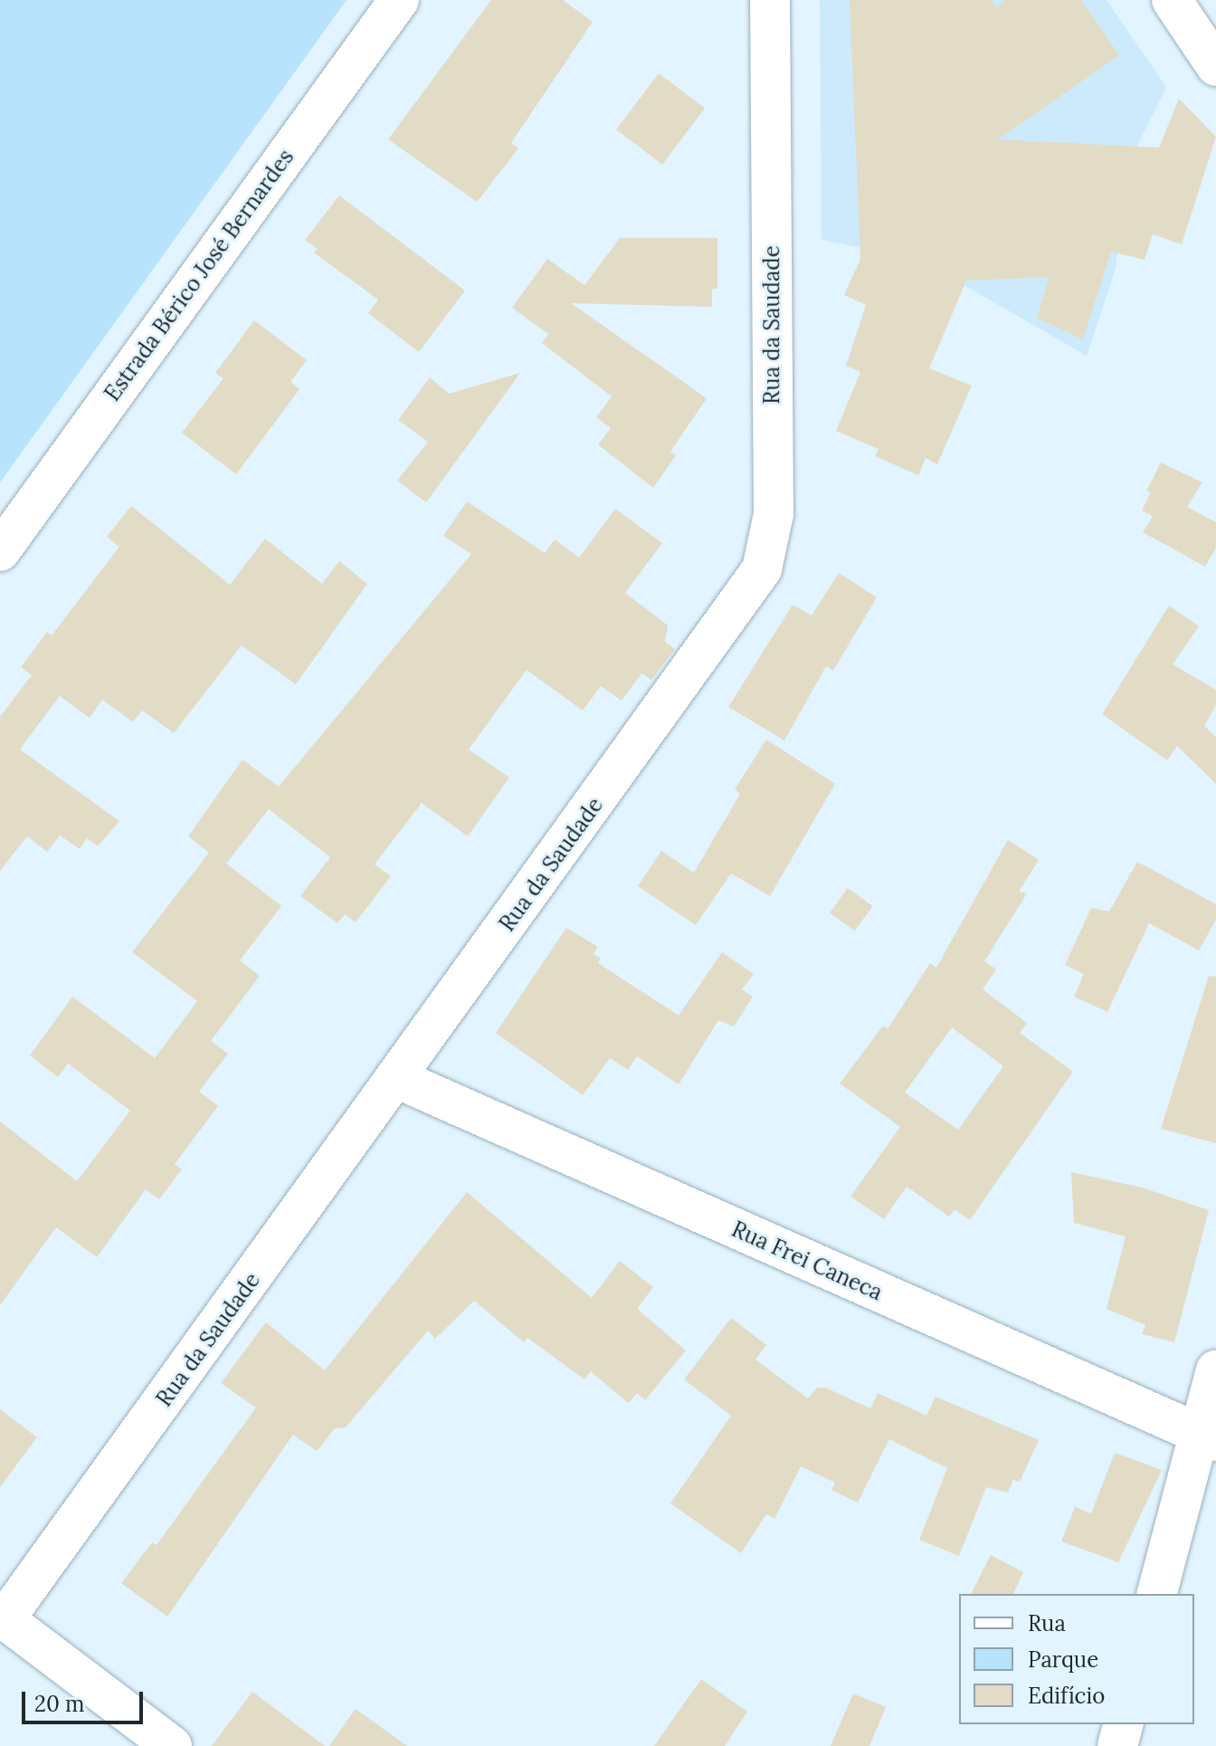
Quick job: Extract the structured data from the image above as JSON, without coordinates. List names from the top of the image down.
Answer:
{
  "streets": {
    "street": ["Estrada Bérico José Bernardes", "Rua da Saudade", "Rua Frei Caneca"]
  },
  "crossings": [
    ["Rua da Saudade", "Rua Frei Caneca"]
  ],
  "legend": ["Rua", "Parque", "Edifício"],
  "scale_bar": "20 m"
}
